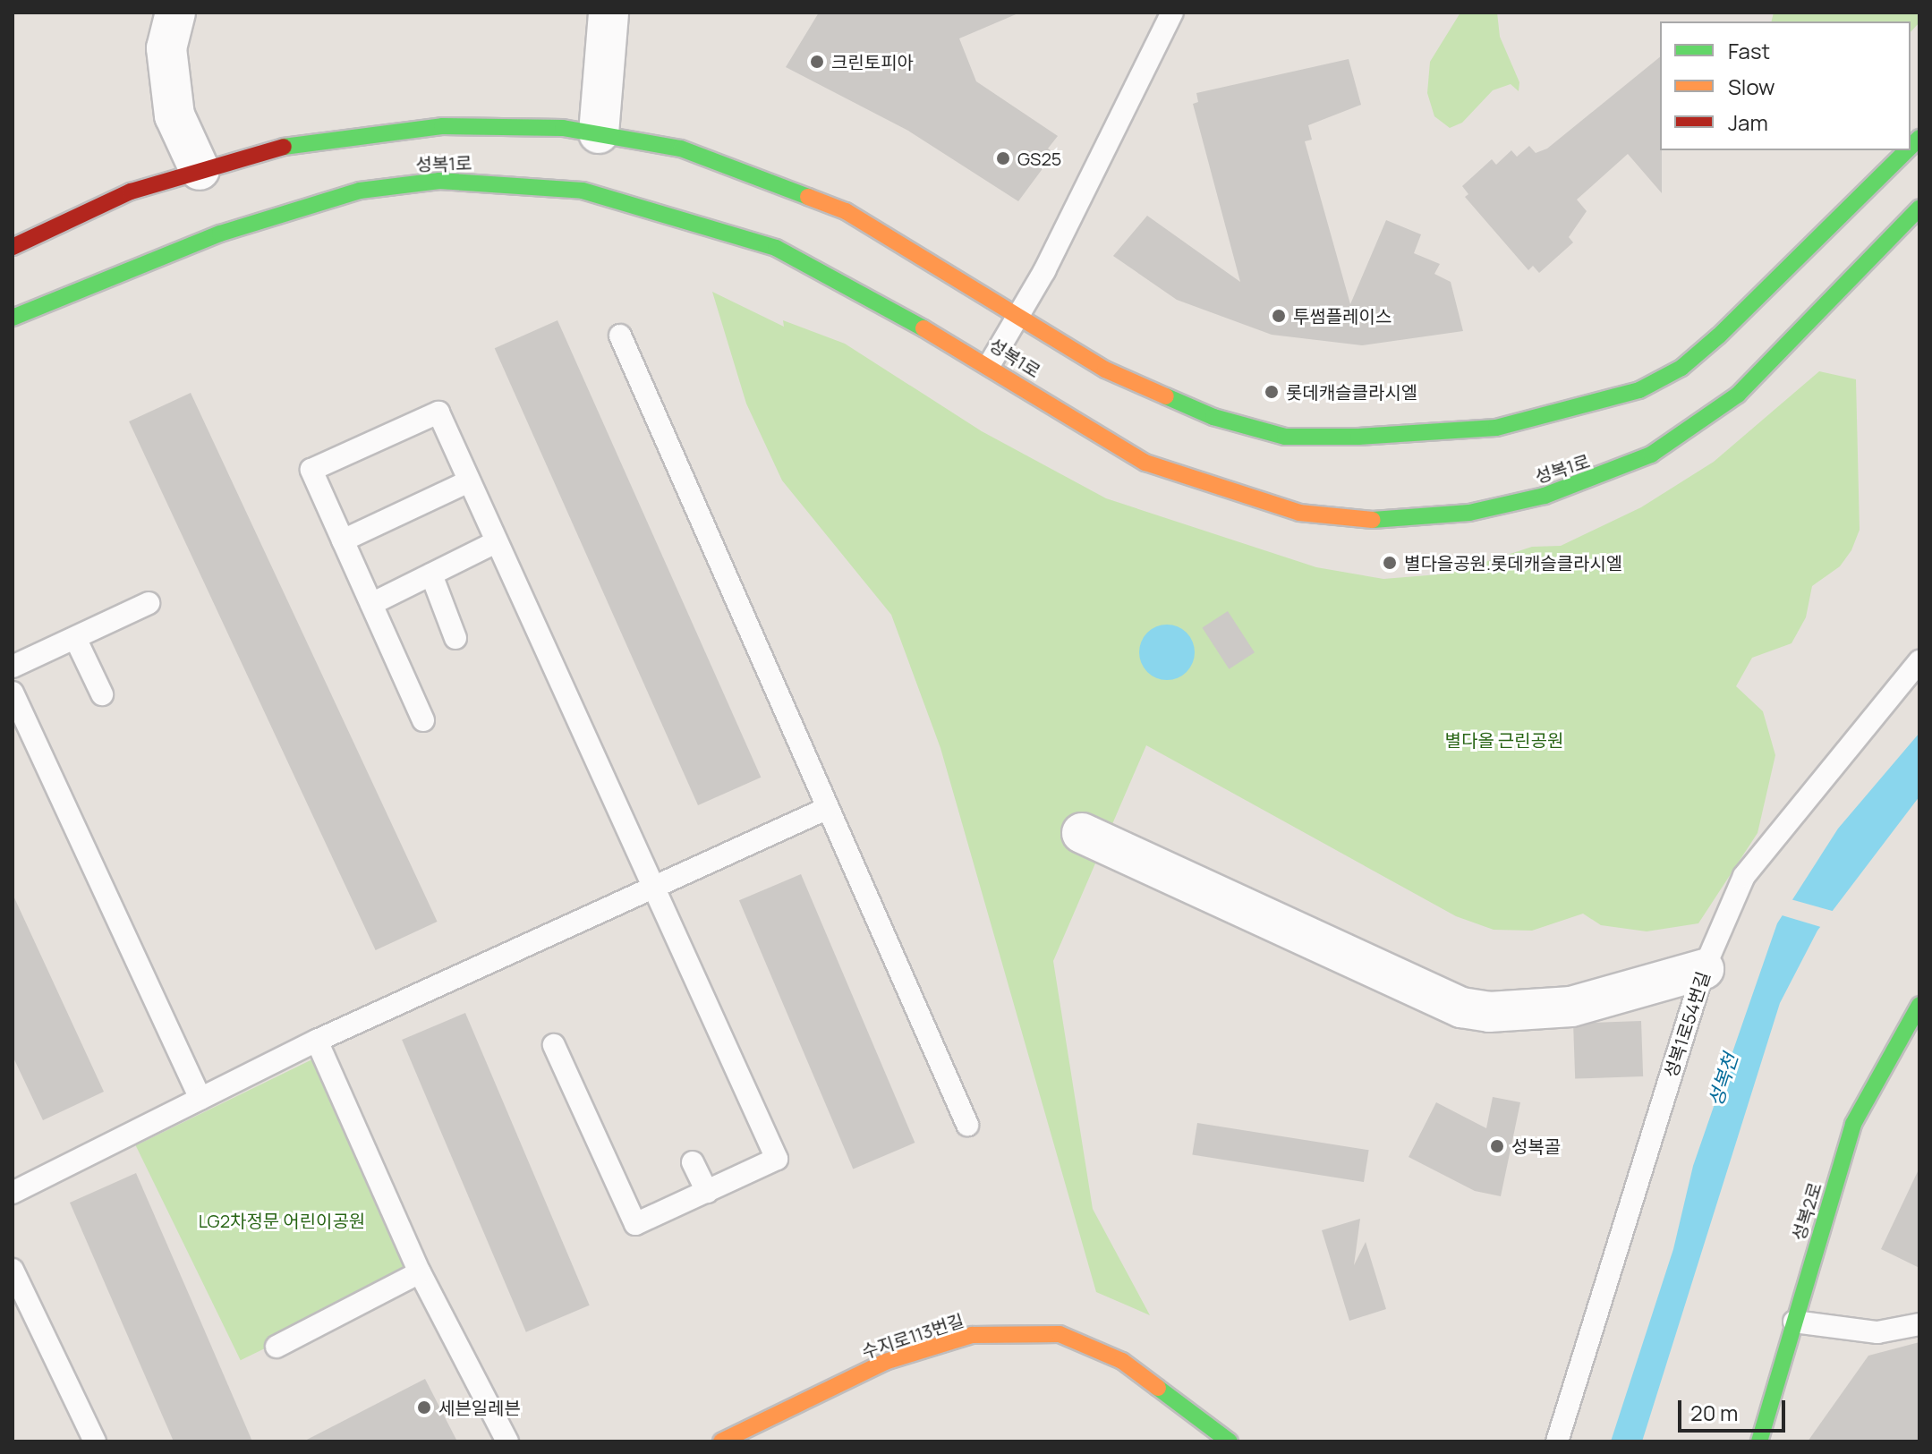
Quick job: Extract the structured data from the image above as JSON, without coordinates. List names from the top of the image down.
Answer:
{
  "streets": {
    "street": ["성복1로", "성복2로", "수지로113번길"],
    "lane": ["성복1로54번길"]
  },
  "water": ["성복천"],
  "parks": ["별다올 근린공원", "LG2차정문 어린이공원"],
  "places": [
    "크린토피아",
    "GS25",
    "투썸플레이스",
    "롯데캐슬클라시엘",
    "별다을공원.롯데캐슬클라시엘",
    "성복골",
    "세븐일레븐"
  ],
  "legend": ["Fast", "Slow", "Jam"],
  "scale_bar": "20 m"
}
